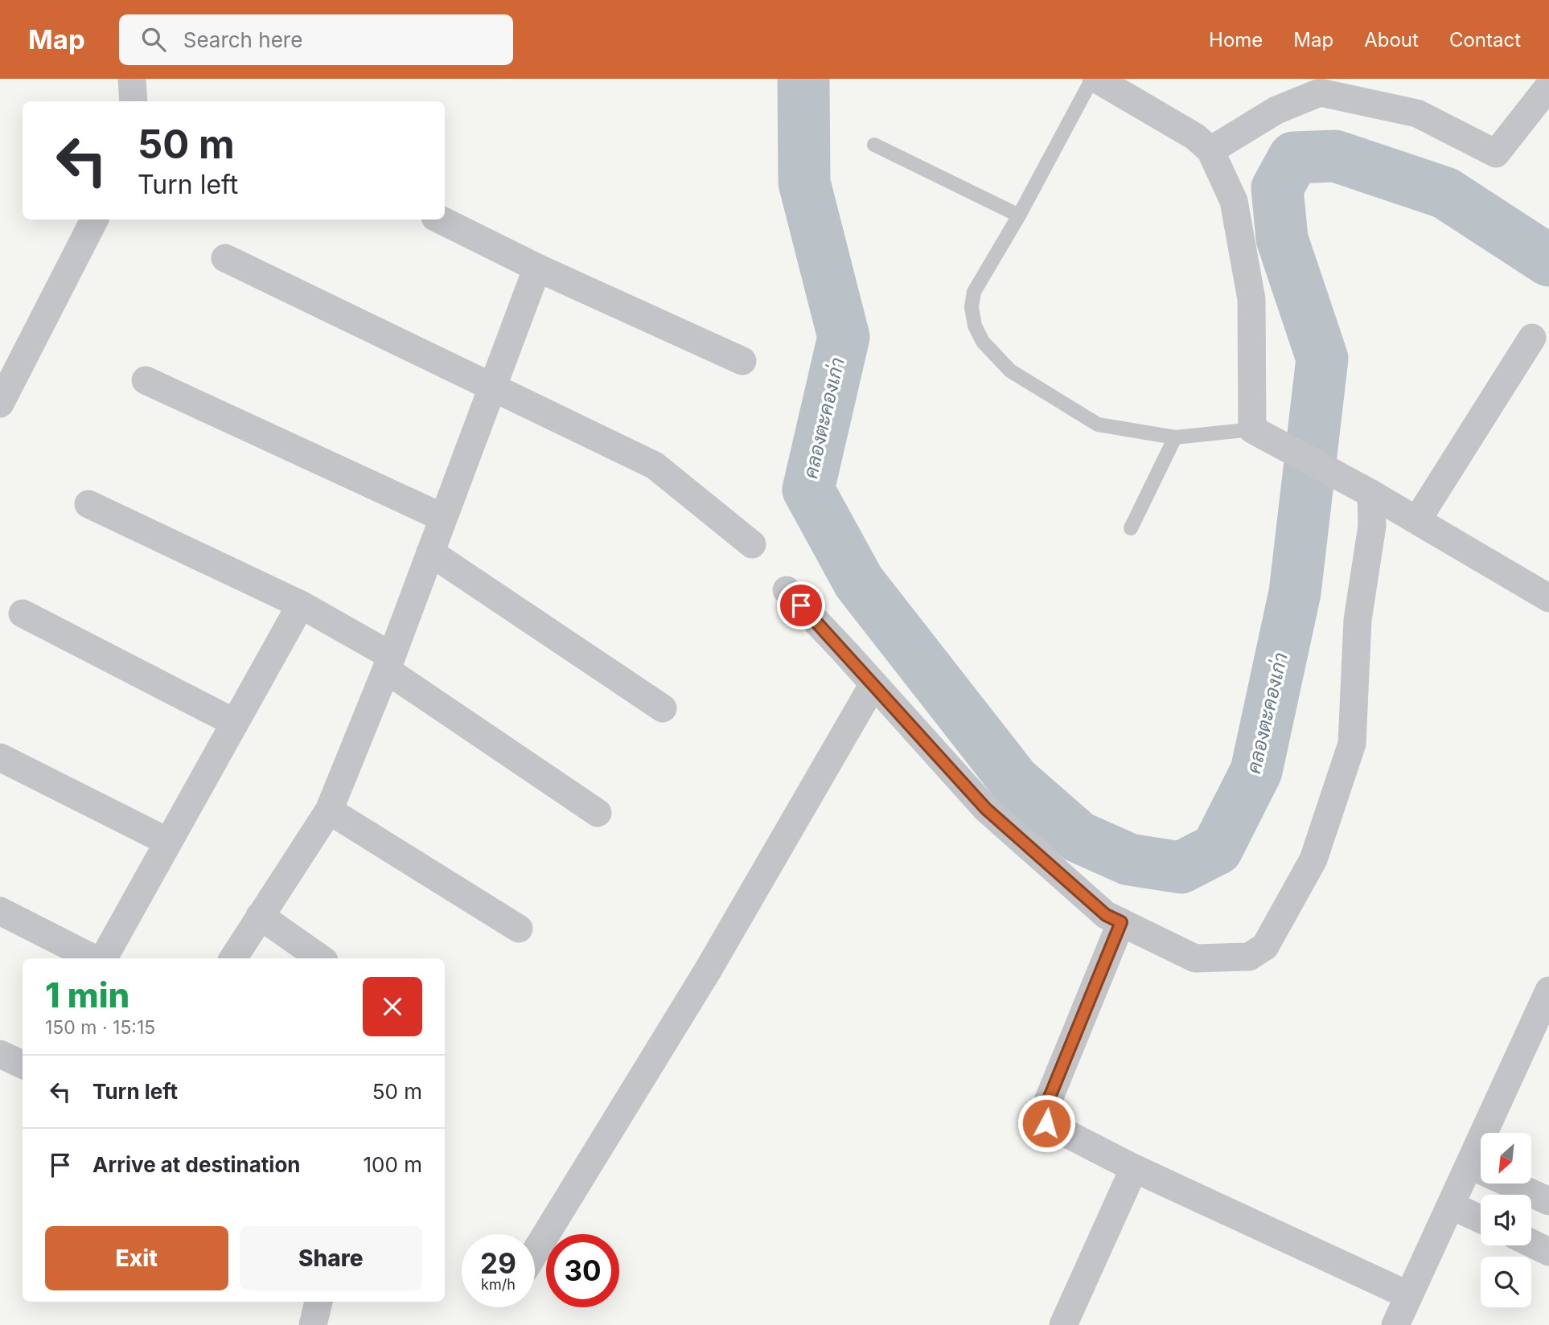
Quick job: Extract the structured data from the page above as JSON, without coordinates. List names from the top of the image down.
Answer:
{
  "water": ["คลองตะคองเก่า"],
  "north": "bottom left",
  "page": {
    "header": "Map",
    "search": "Search here",
    "nav": [
      "Home",
      "Map",
      "About",
      "Contact"
    ],
    "turn": ["50 m", "Turn left"],
    "heading": ["1 min", "150 m · 15:15"],
    "list": [
      {
        "name": "Turn left",
        "value": "50 m"
      },
      {
        "name": "Arrive at destination",
        "value": "100 m"
      }
    ],
    "buttons": ["Exit", "Share"],
    "speed": "29 km/h",
    "limit": "30"
  }
}
